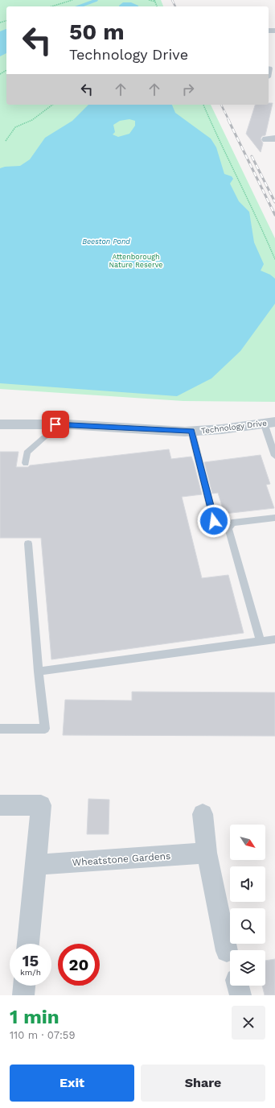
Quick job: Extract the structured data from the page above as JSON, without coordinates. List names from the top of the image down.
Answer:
{
  "streets": {
    "street": ["Technology Drive", "Wheatstone Gardens"]
  },
  "water": ["Beeston Pond"],
  "parks": ["Attenborough Nature Reserve"],
  "north": "bottom right",
  "page": {
    "turn": ["50 m", "Technology Drive"],
    "speed": "15 km/h",
    "limit": "20",
    "heading": ["1 min", "110 m · 07:59"],
    "buttons": ["Exit", "Share"]
  }
}
